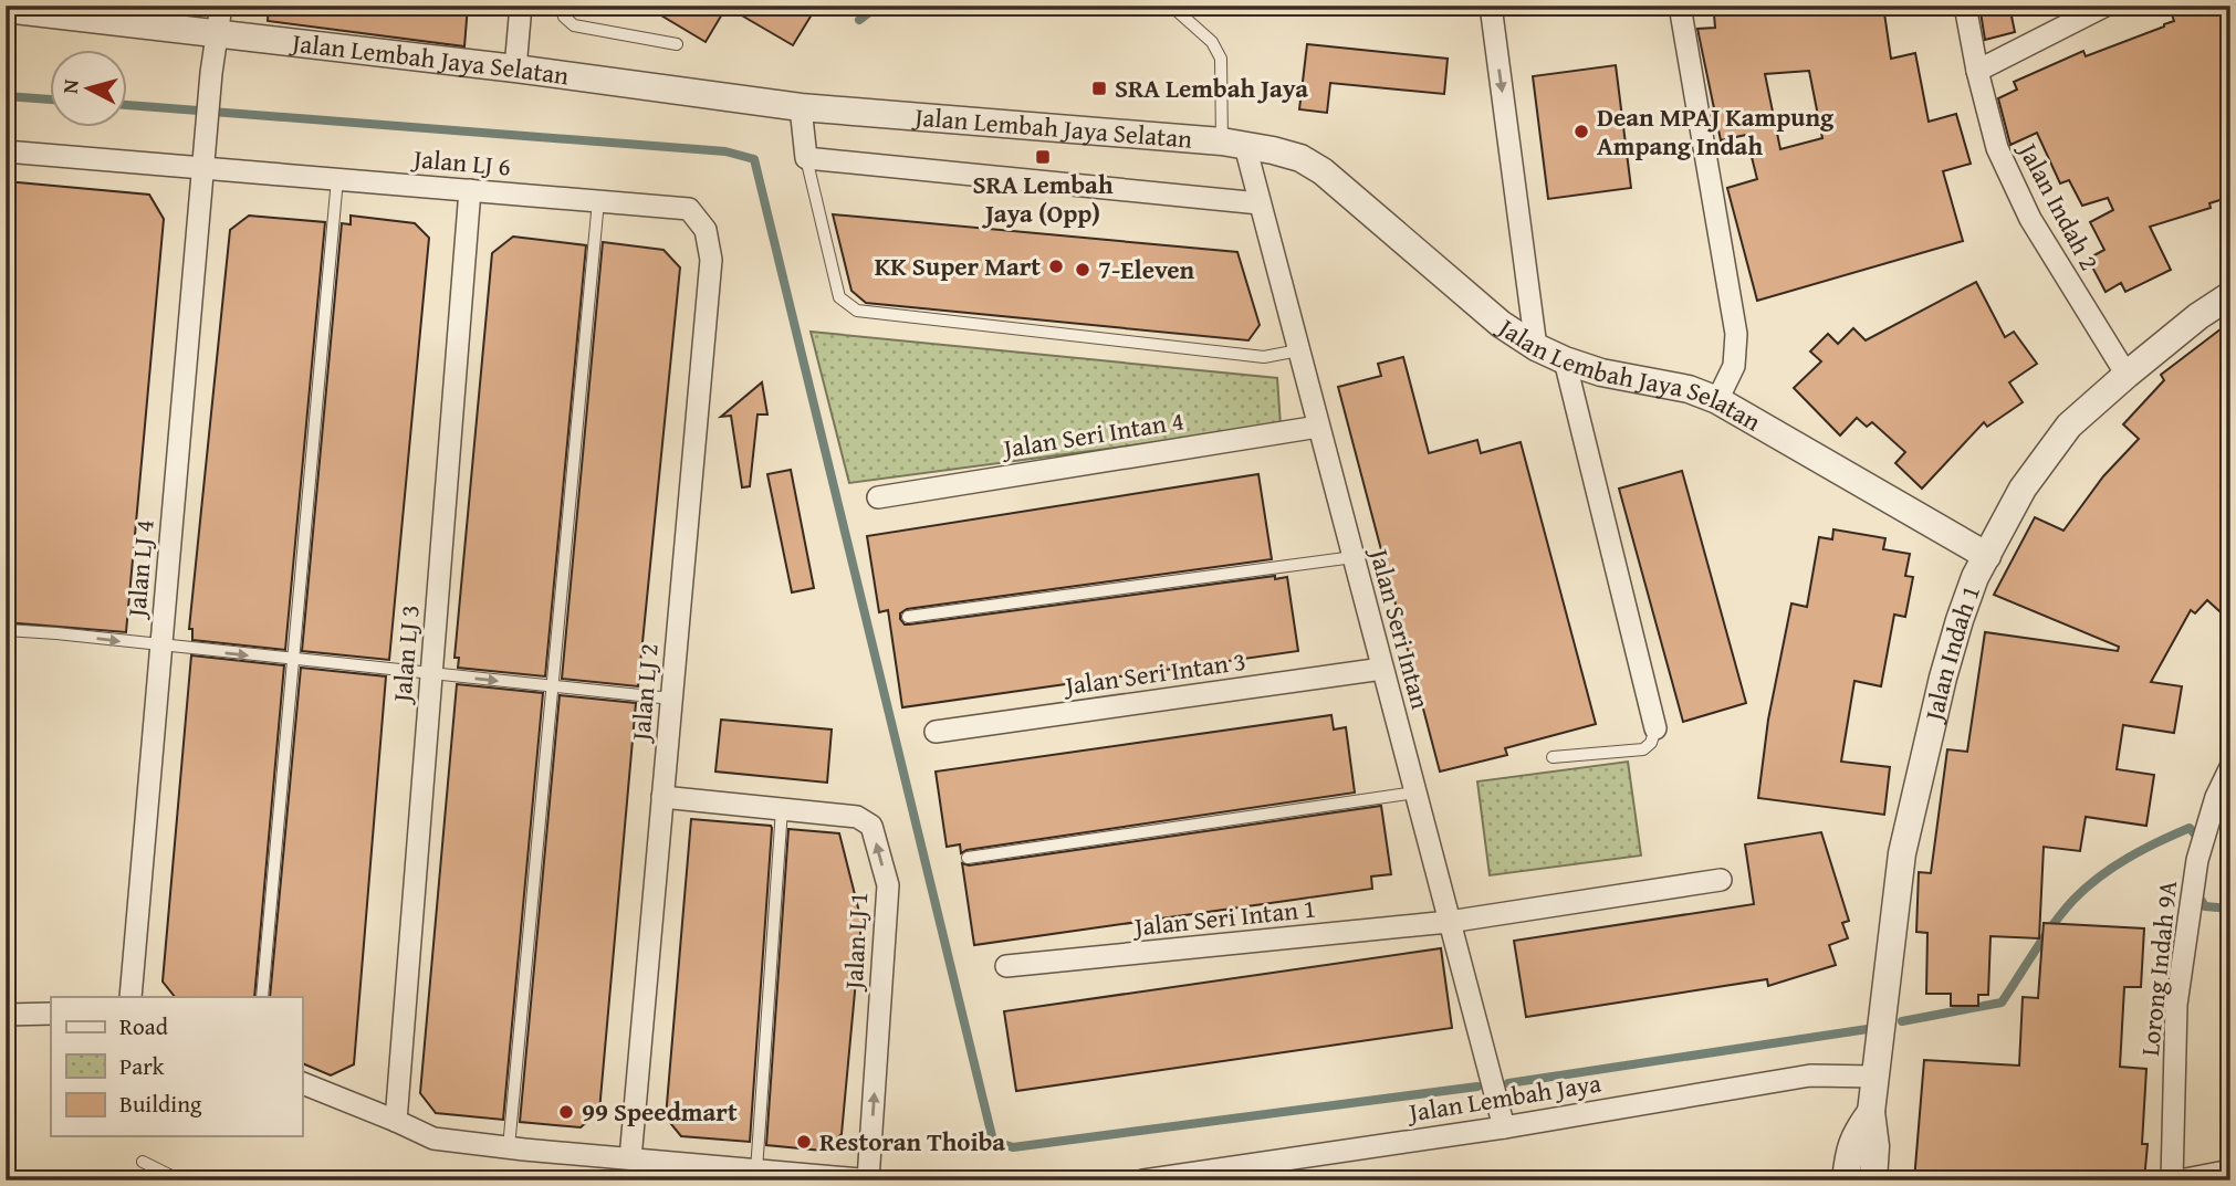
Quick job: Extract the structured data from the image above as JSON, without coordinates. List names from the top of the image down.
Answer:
{
  "streets": {
    "street": [
      "Jalan Lembah Jaya Selatan",
      "Jalan LJ 6",
      "Jalan Indah 2",
      "Jalan Seri Intan 4",
      "Jalan LJ 4",
      "Jalan Seri Intan",
      "Jalan LJ 3",
      "Jalan Indah 1",
      "Jalan Seri Intan 3",
      "Jalan LJ 2",
      "Jalan Seri Intan 1",
      "Jalan LJ 1",
      "Lorong Indah 9A",
      "Jalan Lembah Jaya"
    ]
  },
  "crossings": [
    ["Jalan Lembah Jaya Selatan", "Jalan LJ 4"],
    ["Jalan Lembah Jaya Selatan", "Jalan Seri Intan"],
    ["Jalan Lembah Jaya Selatan", "Jalan Indah 1"],
    ["Jalan LJ 6", "Jalan LJ 4"],
    ["Jalan LJ 6", "Jalan LJ 3"],
    ["Jalan LJ 6", "Jalan LJ 2"],
    ["Jalan Indah 2", "Jalan Indah 1"],
    ["Jalan Seri Intan 4", "Jalan Seri Intan"],
    ["Jalan Seri Intan", "Jalan Seri Intan 3"],
    ["Jalan Seri Intan", "Jalan Seri Intan 1"],
    ["Jalan Seri Intan", "Jalan Lembah Jaya"],
    ["Jalan Indah 1", "Jalan Lembah Jaya"],
    ["Jalan LJ 2", "Jalan LJ 1"]
  ],
  "one_way": ["Jalan LJ 1"],
  "places": {
    "transit": ["SRA Lembah Jaya", "SRA Lembah Jaya (Opp)"],
    "other": [
      "Dean MPAJ Kampung Ampang Indah",
      "KK Super Mart",
      "7-Eleven",
      "99 Speedmart",
      "Restoran Thoiba"
    ]
  },
  "legend": ["Road", "Park", "Building"],
  "north": "left"
}
